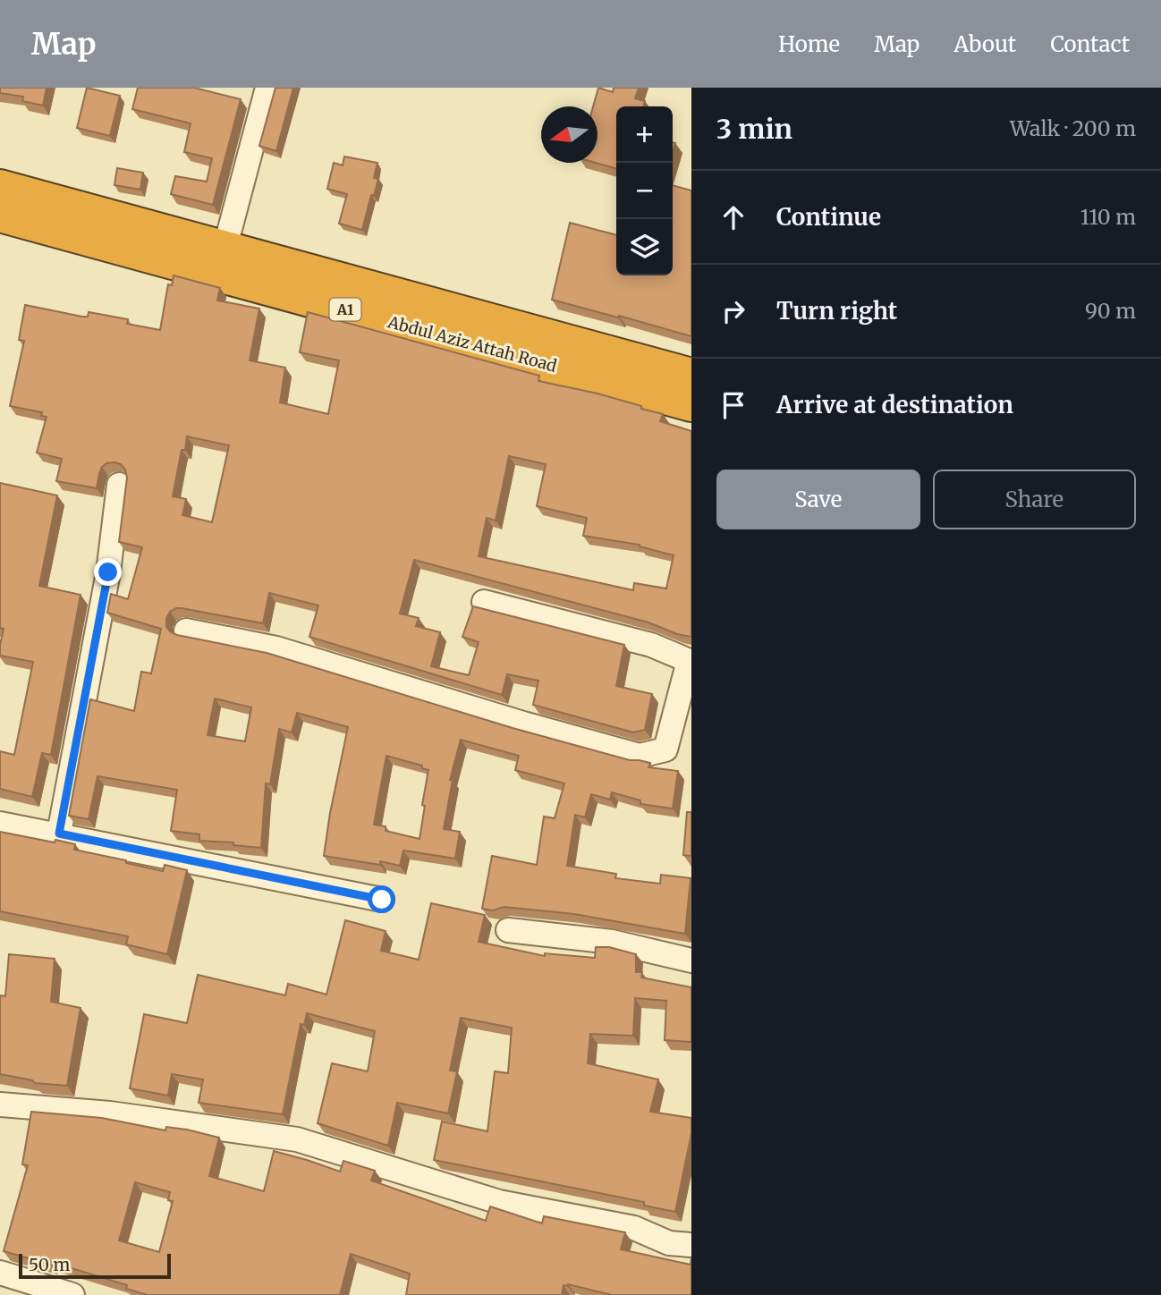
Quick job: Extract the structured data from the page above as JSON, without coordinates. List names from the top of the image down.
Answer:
{
  "streets": {
    "highway": ["A1", "Abdul Aziz Attah Road"]
  },
  "scale_bar": "50 m",
  "north": "left",
  "page": {
    "header": "Map",
    "nav": [
      "Home",
      "Map",
      "About",
      "Contact"
    ],
    "heading": ["3 min", "Walk · 200 m"],
    "map_buttons": ["+", "−"],
    "list": [
      ["Continue", "110 m"],
      ["Turn right", "90 m"],
      "Arrive at destination"
    ],
    "buttons": ["Save", "Share"],
    "scale": "50 m"
  }
}
